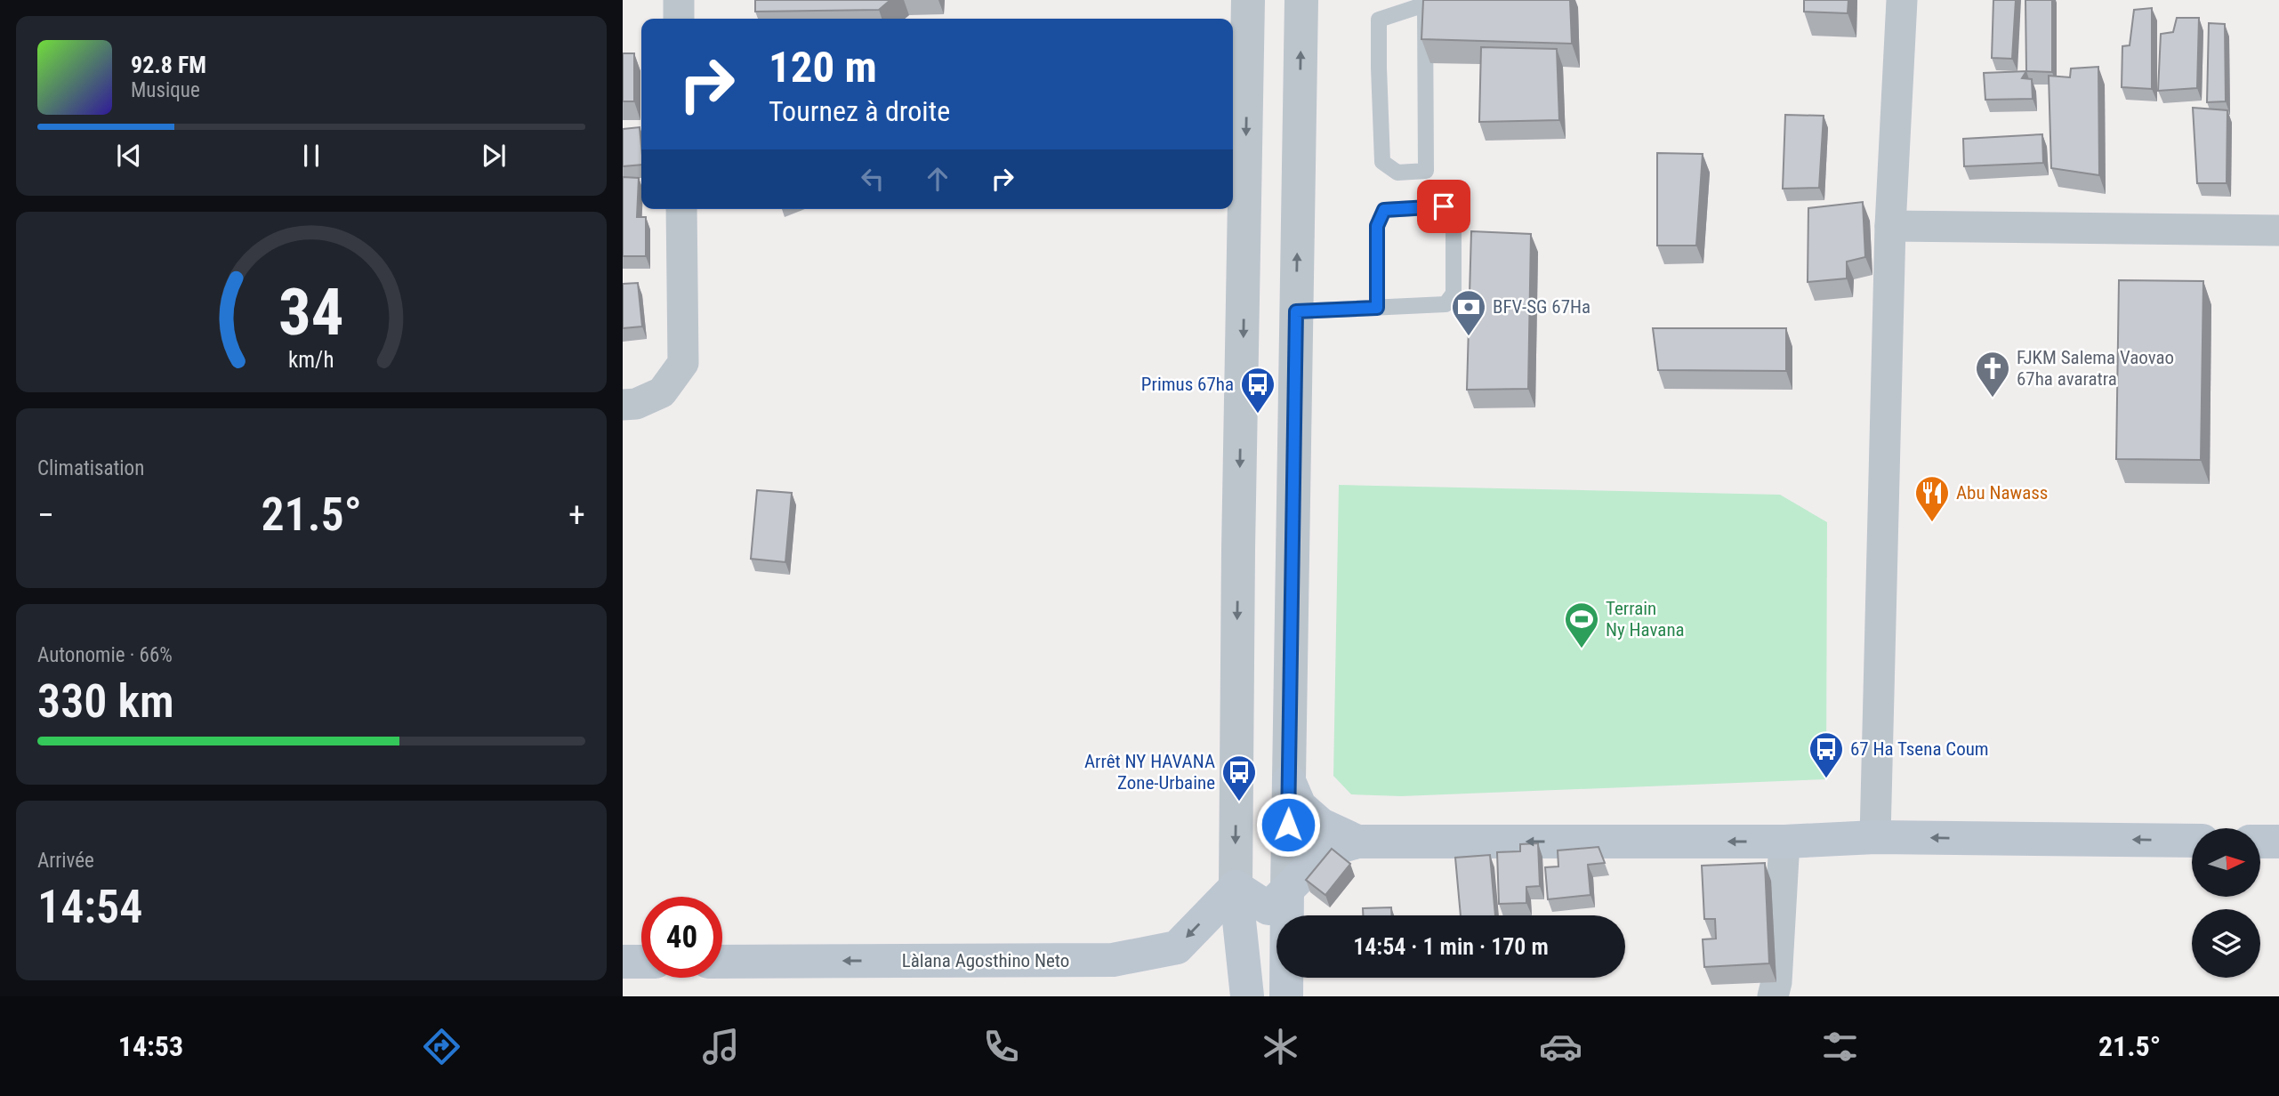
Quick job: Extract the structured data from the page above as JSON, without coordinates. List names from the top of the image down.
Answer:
{
  "streets": {
    "main road": ["Làlana Agosthino Neto"]
  },
  "one_way": ["Làlana Agosthino Neto"],
  "places": {
    "bank": ["BFV-SG 67Ha"],
    "church": ["FJKM Salema Vaovao 67ha avaratra"],
    "bus stop": ["Primus 67ha", "67 Ha Tsena Coum", "Arrêt NY HAVANA Zone-Urbaine"],
    "restaurant": ["Abu Nawass"],
    "sports": ["Terrain Ny Havana"]
  },
  "north": "right",
  "page": {
    "turn": ["120 m", "Tournez à droite"],
    "song": ["92.8 FM", "Musique"],
    "tile": [
      "Climatisation",
      ["Autonomie · 66%", "330 km"],
      ["Arrivée", "14:54"]
    ],
    "heat": ["−", "21.5°", "+"],
    "limit": "40",
    "trip": "14:54 · 1 min · 170 m",
    "tabs": ["14:53", "21.5°"],
    "gauge": ["34", "km/h"]
  }
}
